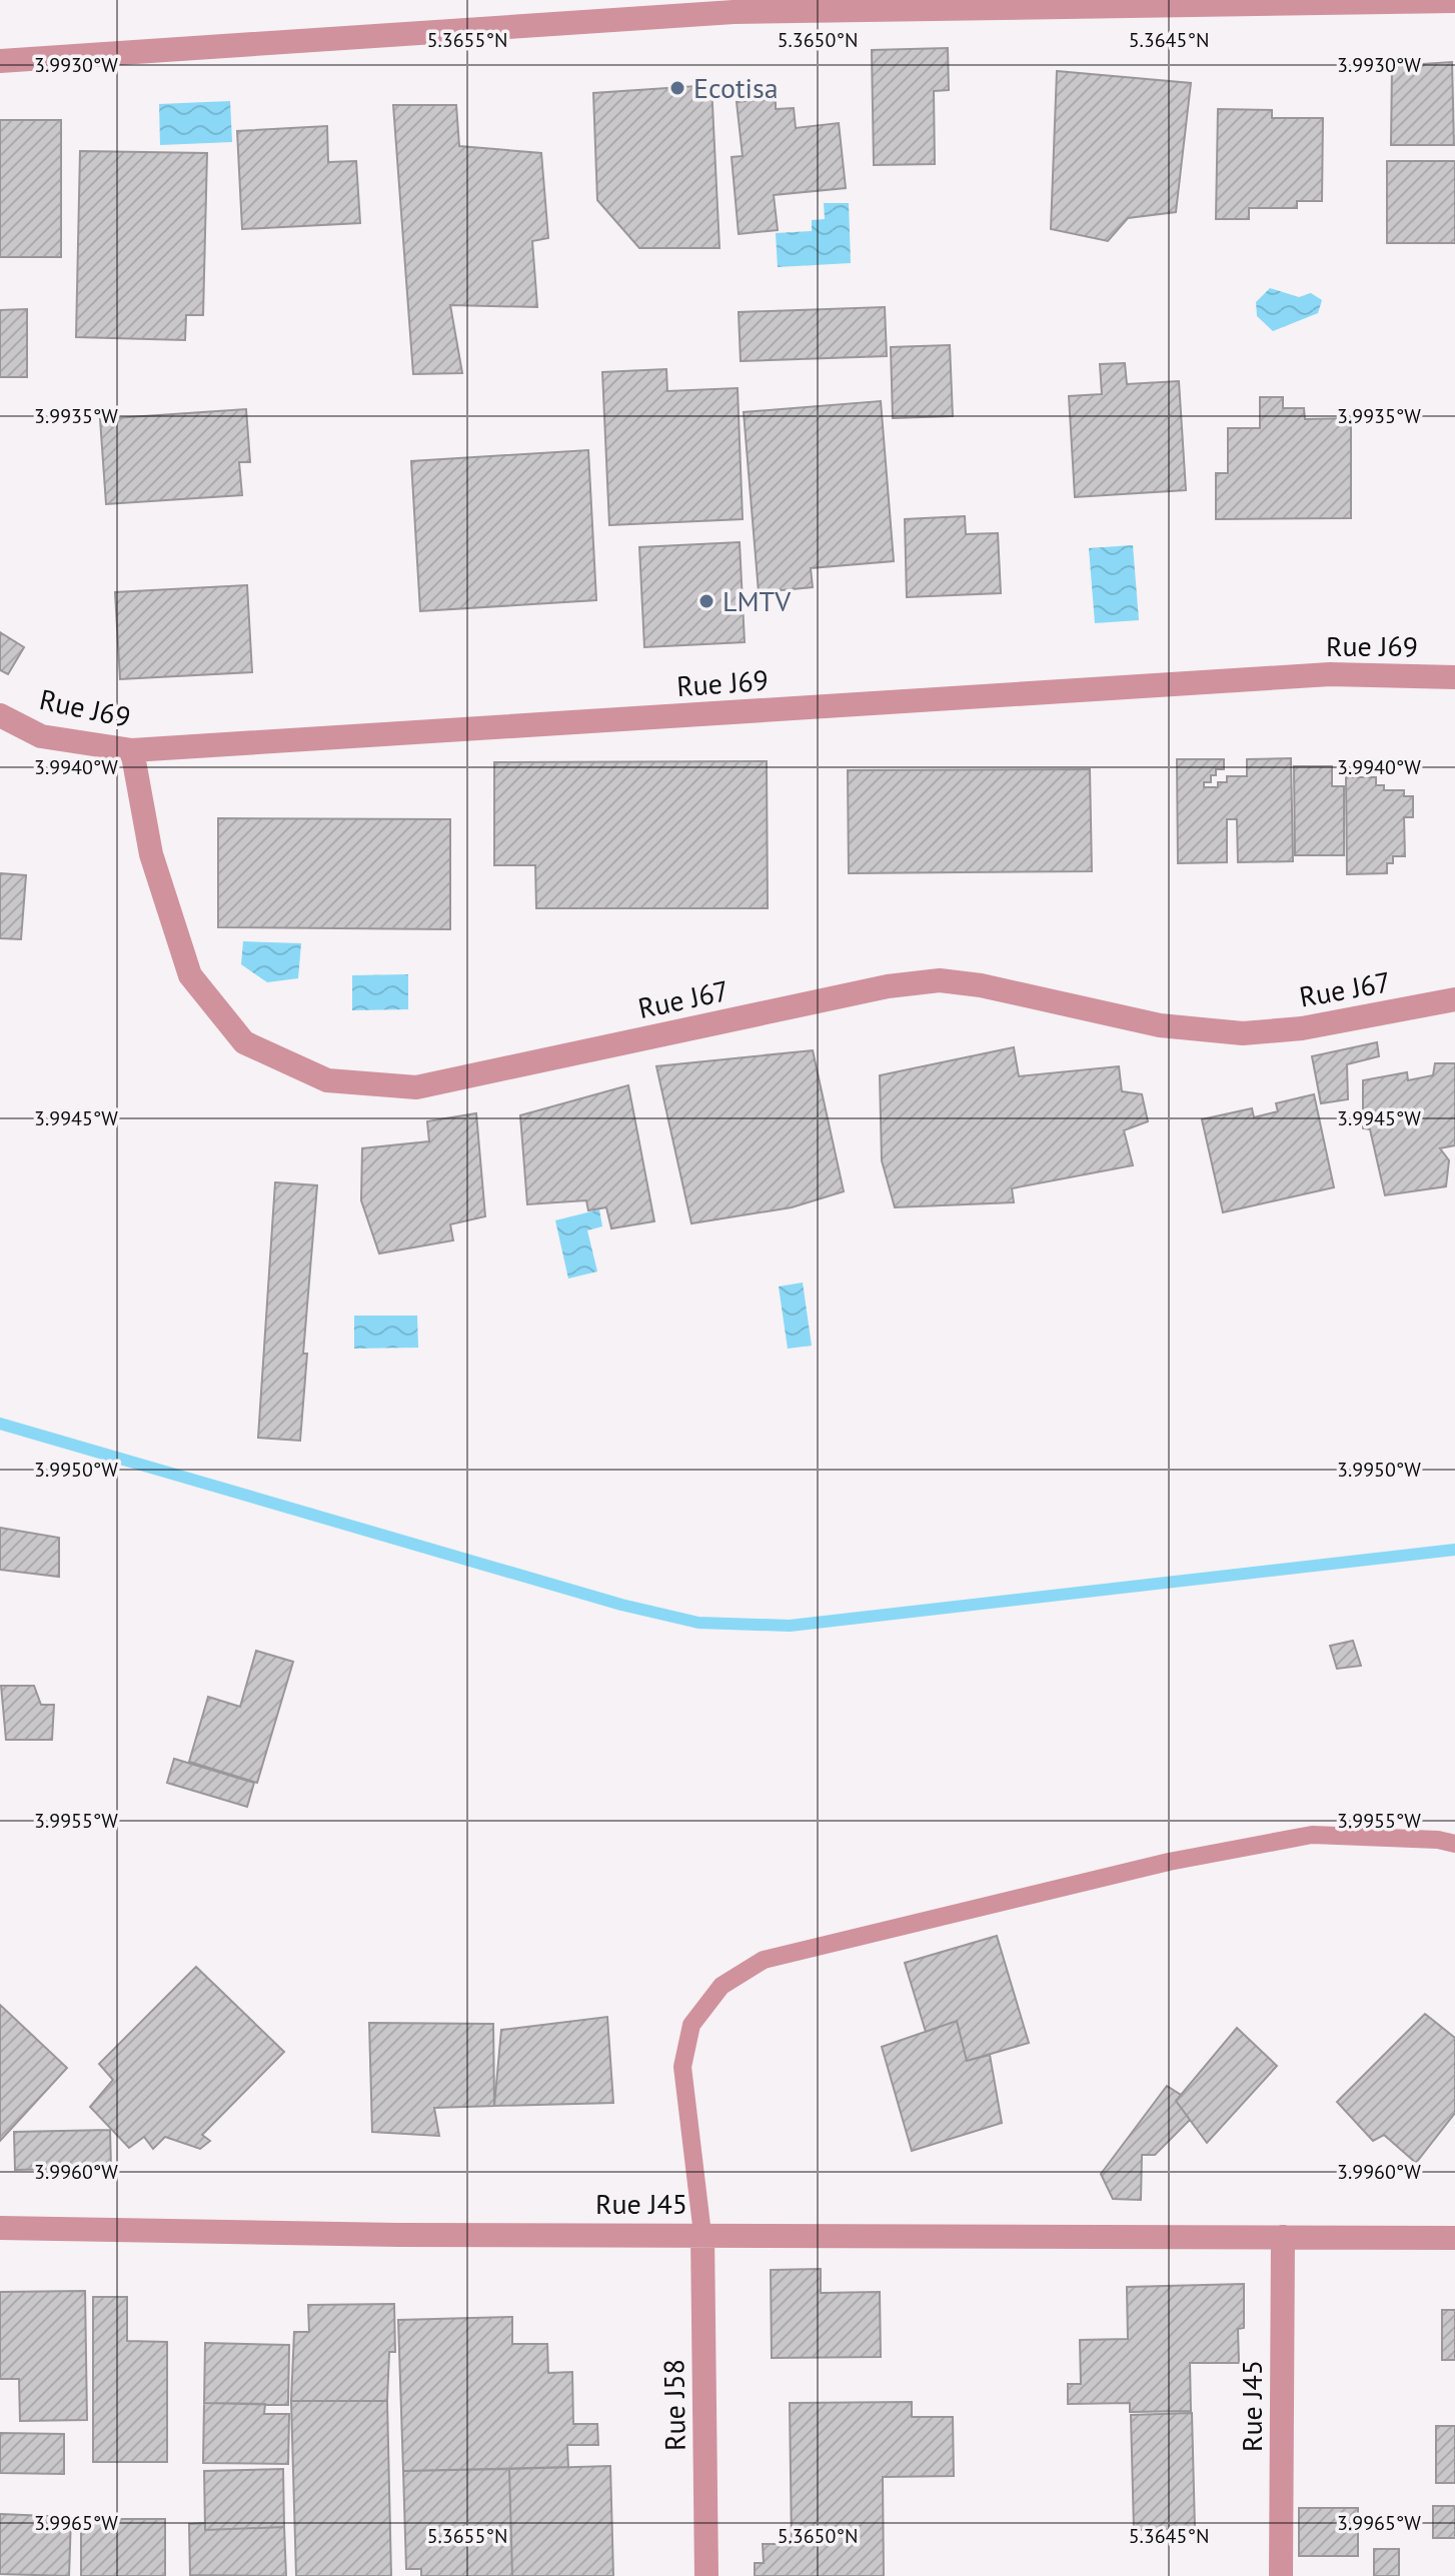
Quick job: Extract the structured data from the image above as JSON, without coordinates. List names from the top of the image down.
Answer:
{
  "streets": {
    "street": [
      "Rue J69",
      "Rue J67",
      "Rue J45",
      "Rue J58"
    ]
  },
  "crossings": [
    ["Rue J69", "Rue J67"],
    ["Rue J45", "Rue J58"]
  ],
  "places": ["Ecotisa", "LMTV"],
  "coordinates": [
    "5.3655°N",
    "5.3650°N",
    "5.3645°N",
    "3.9930°W",
    "3.9935°W",
    "3.9940°W",
    "3.9945°W",
    "3.9950°W",
    "3.9955°W",
    "3.9960°W",
    "3.9965°W"
  ]
}
